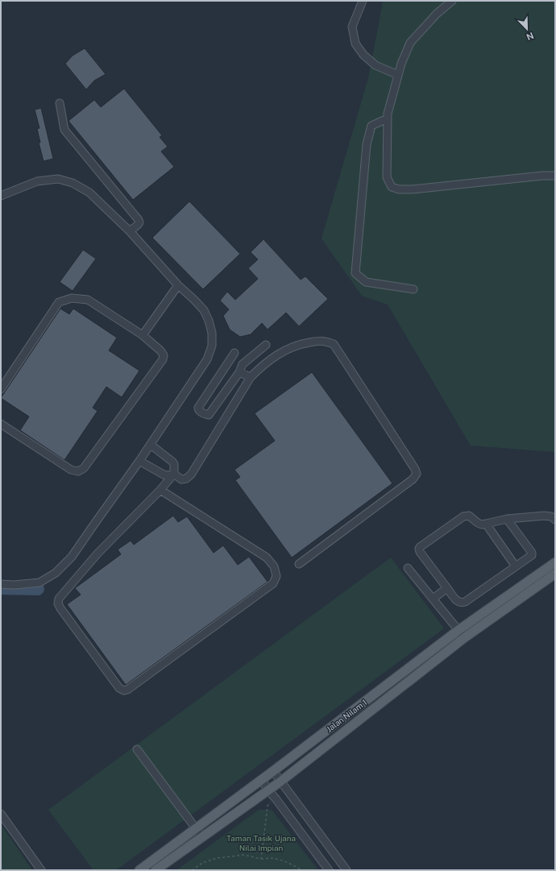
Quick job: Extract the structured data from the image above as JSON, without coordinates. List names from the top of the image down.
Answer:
{
  "streets": {
    "main road": ["Jalan Nilam 1"]
  },
  "parks": ["Taman Tasik Ujana Nilai Impian"],
  "north": "bottom right"
}
